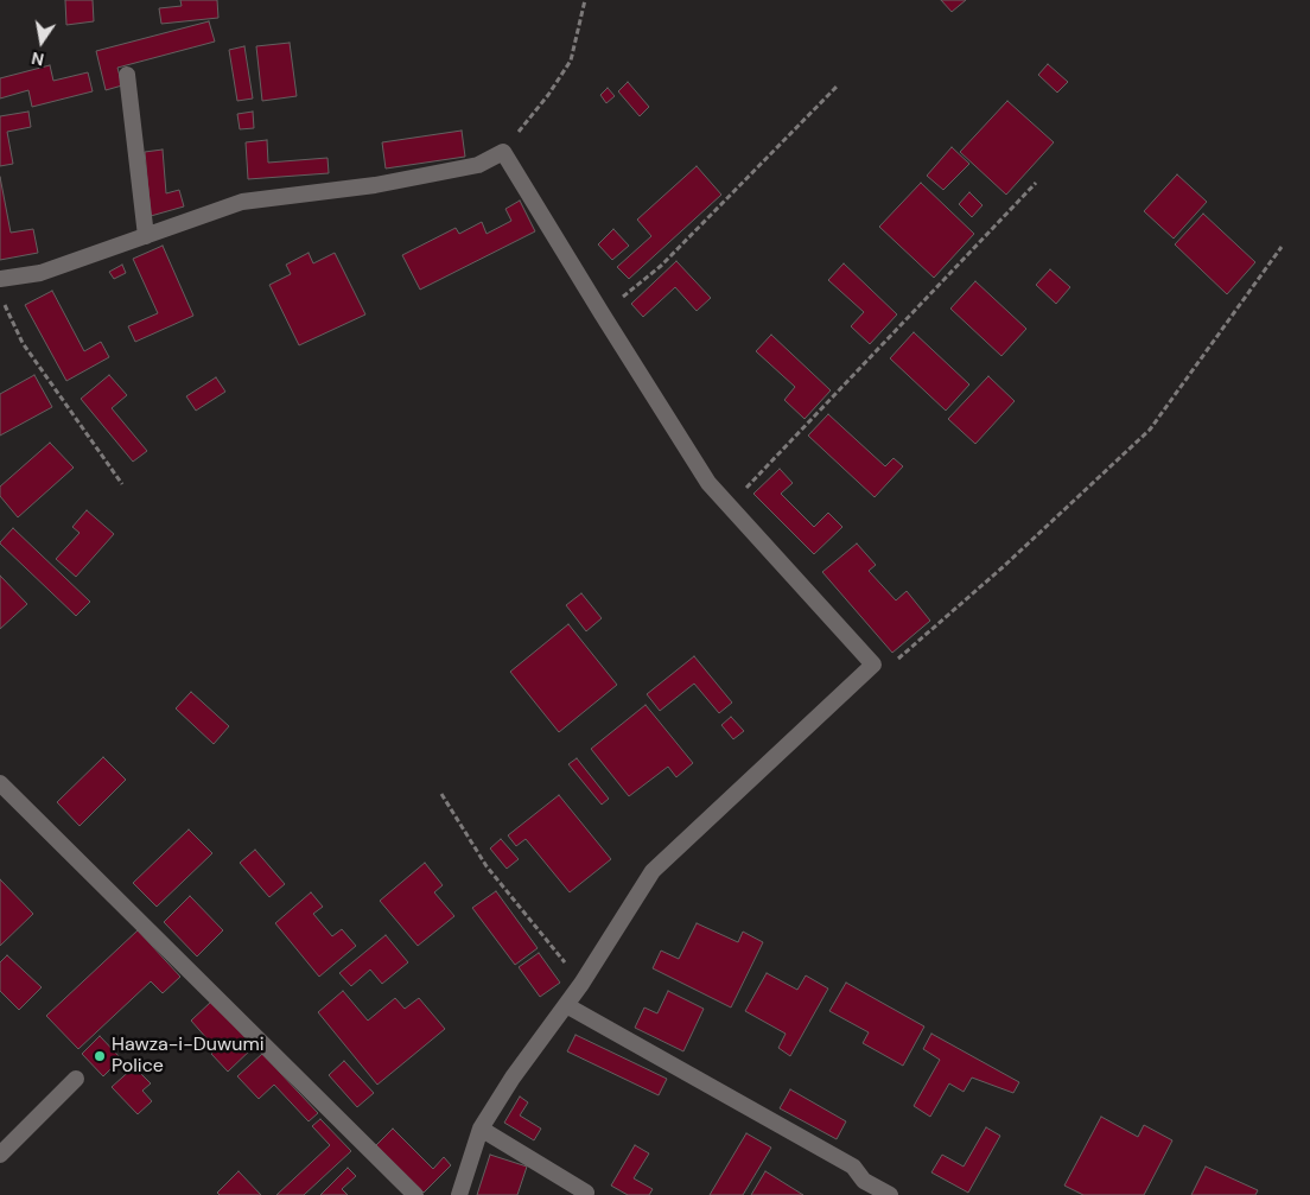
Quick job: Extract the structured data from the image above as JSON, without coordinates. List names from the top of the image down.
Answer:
{
  "places": ["Hawza-i-Duwumi Police"],
  "north": "bottom"
}
